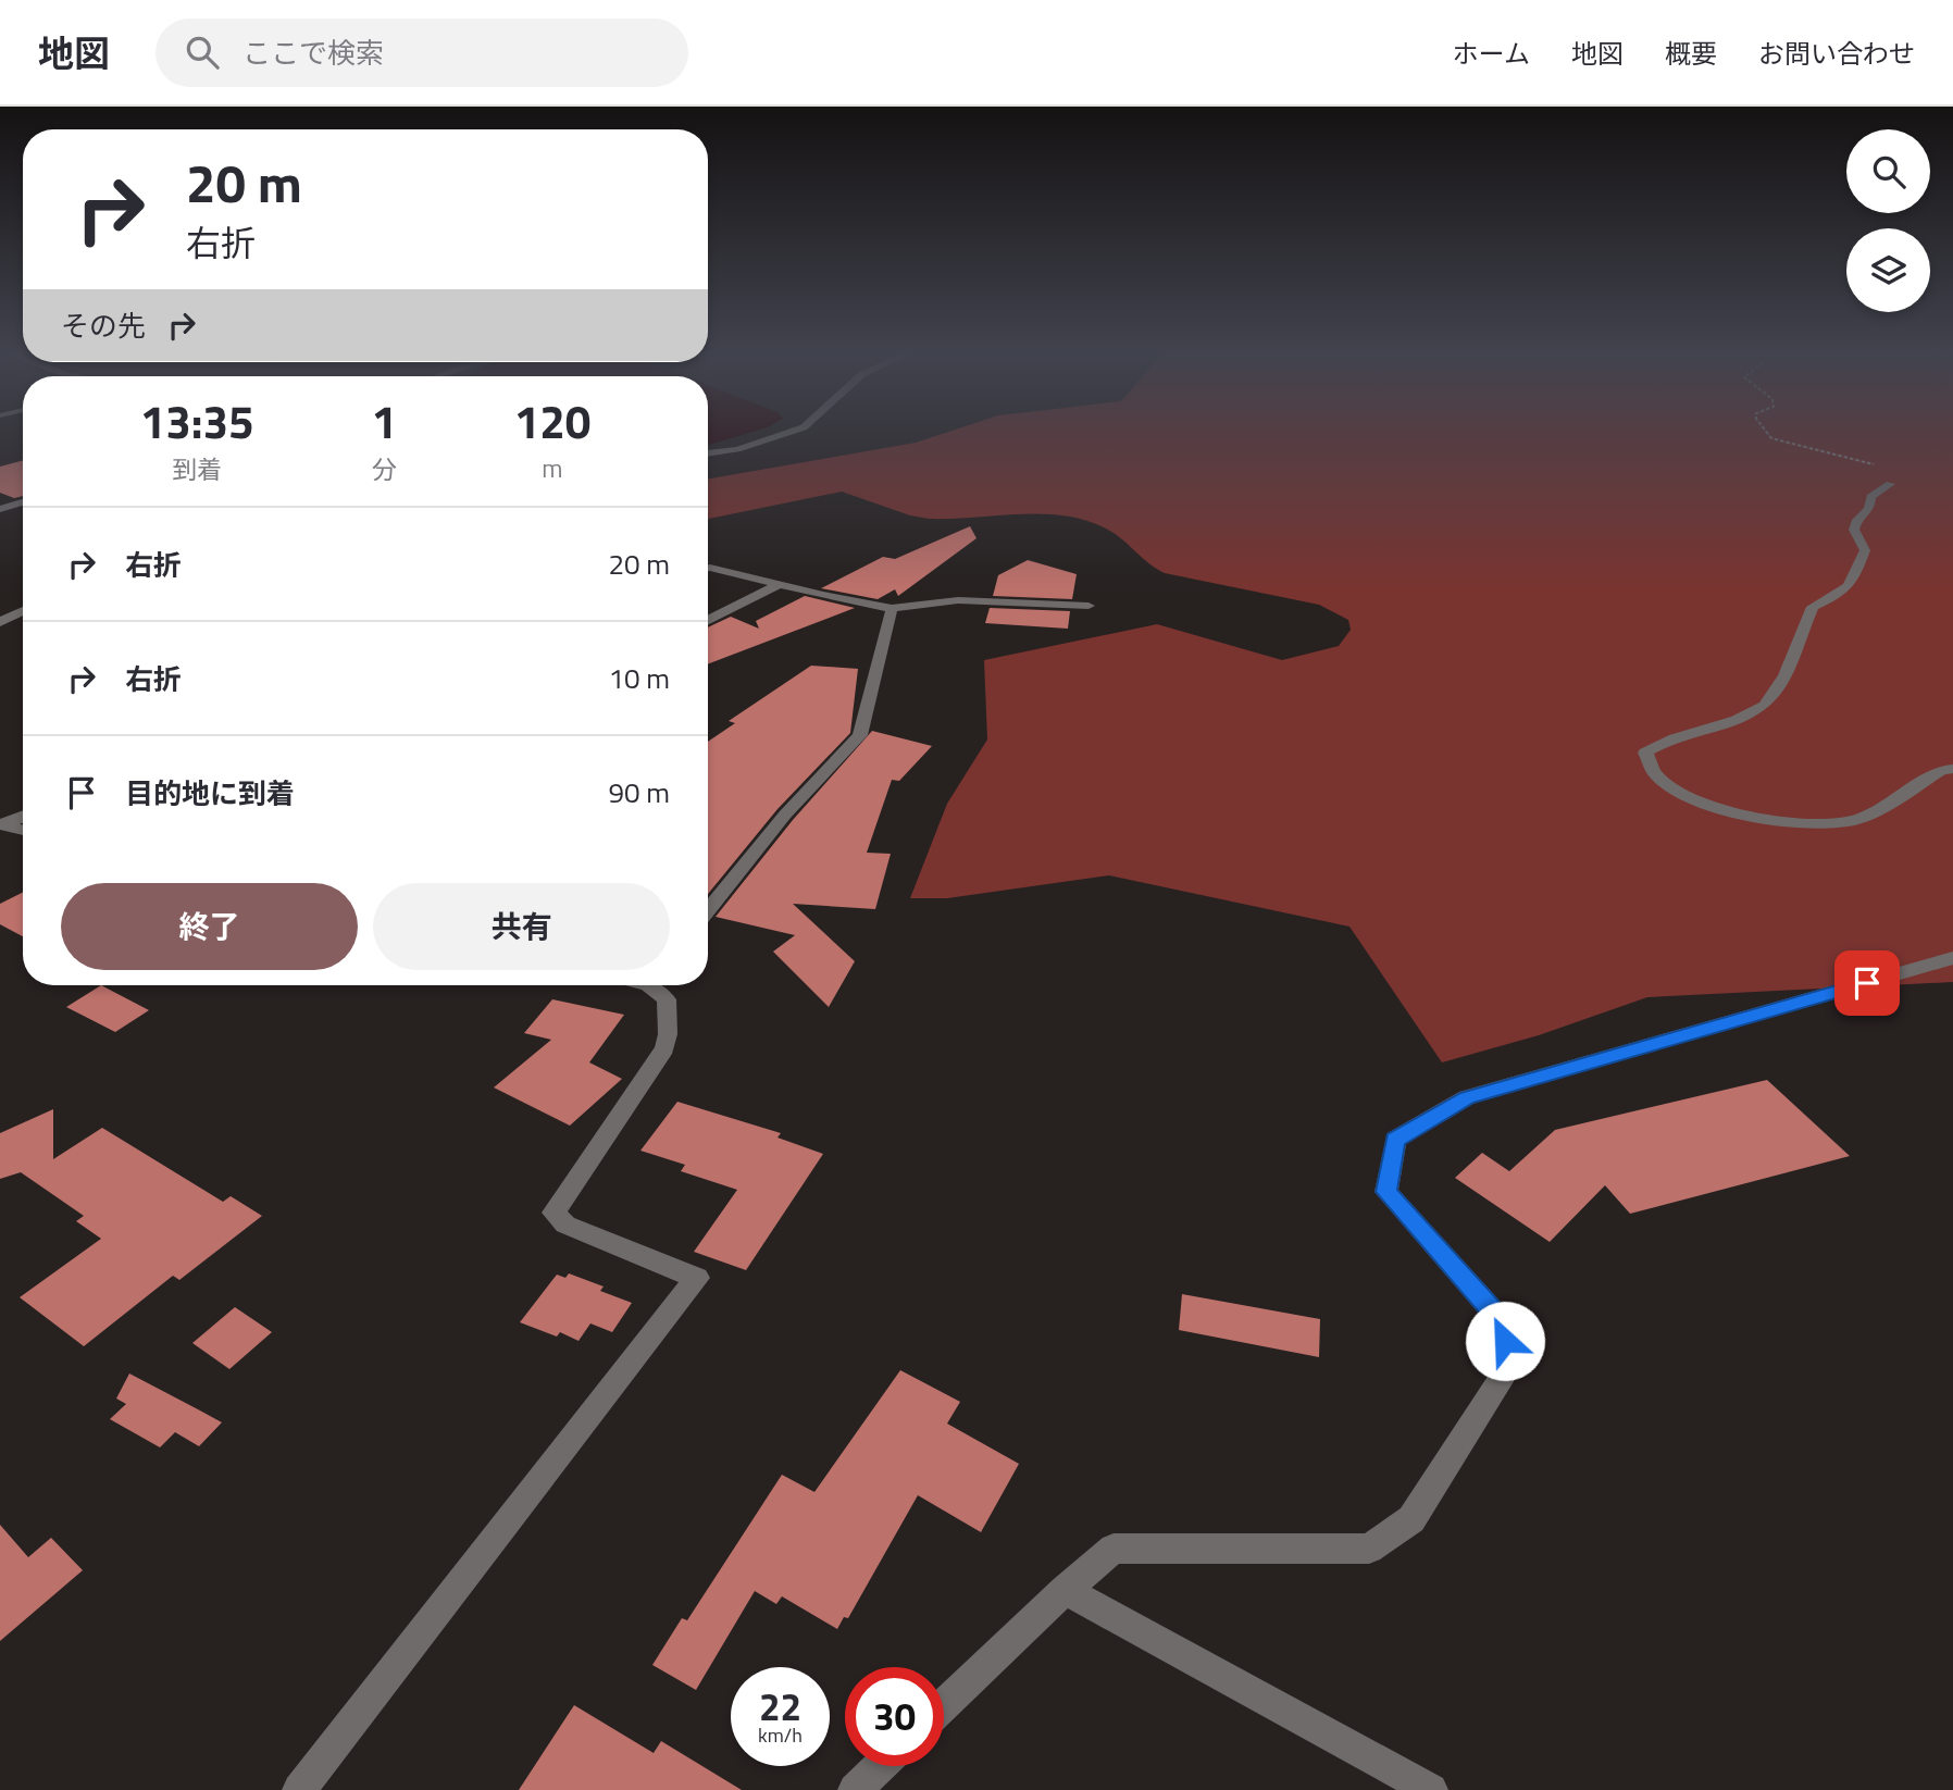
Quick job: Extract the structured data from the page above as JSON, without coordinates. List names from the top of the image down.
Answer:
{
  "page": {
    "header": "地図",
    "search": "ここで検索",
    "nav": [
      "ホーム",
      "地図",
      "概要",
      "お問い合わせ"
    ],
    "turn": ["20 m", "右折"],
    "then": "その先",
    "eta": [
      "13:35",
      "到着",
      "1",
      "分",
      "120",
      "m"
    ],
    "list": [
      {
        "name": "右折",
        "value": "20 m"
      },
      {
        "name": "右折",
        "value": "10 m"
      },
      {
        "name": "目的地に到着",
        "value": "90 m"
      }
    ],
    "buttons": ["終了", "共有"],
    "speed": "22 km/h",
    "limit": "30"
  }
}
